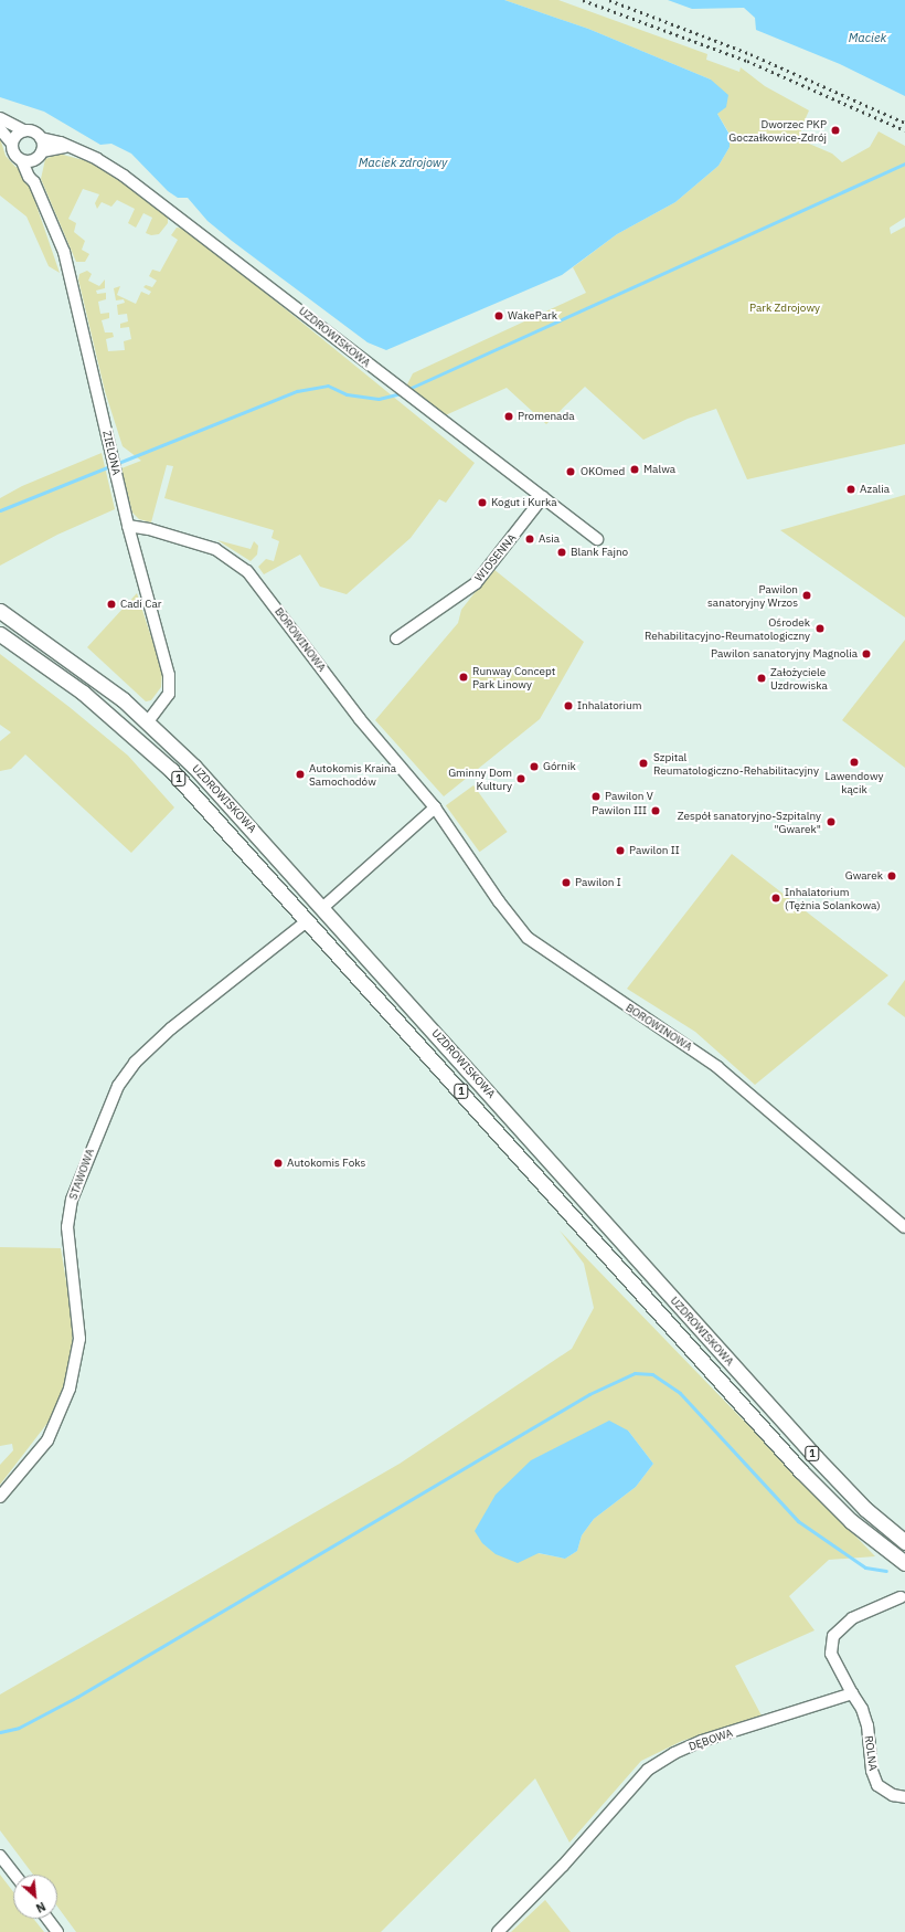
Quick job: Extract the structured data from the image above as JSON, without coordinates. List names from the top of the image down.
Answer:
{
  "streets": {
    "main road": ["UZDROWISKOWA", "1"],
    "street": [
      "ZIELONA",
      "WIOSENNA",
      "BOROWINOWA",
      "STAWOWA",
      "DĘBOWA",
      "ROLNA"
    ]
  },
  "crossings": [
    ["UZDROWISKOWA", "ZIELONA"],
    ["UZDROWISKOWA", "WIOSENNA"],
    ["UZDROWISKOWA", "STAWOWA"],
    ["ZIELONA", "BOROWINOWA"],
    ["DĘBOWA", "ROLNA"]
  ],
  "water": ["Maciek", "Maciek zdrojowy"],
  "parks": ["Park Zdrojowy"],
  "places": [
    "Dworzec PKP Goczałkowice-Zdrój",
    "WakePark",
    "Promenada",
    "Malwa",
    "OKOmed",
    "Azalia",
    "Kogut i Kurka",
    "Asia",
    "Blank Fajno",
    "Pawilon sanatoryjny Wrzos",
    "Cadi Car",
    "Ośrodek Rehabilitacyjno-Reumatologiczny",
    "Pawilon sanatoryjny Magnolia",
    "Runway Concept Park Linowy",
    "Założyciele Uzdrowiska",
    "Inhalatorium",
    "Lawendowy kącik",
    "Szpital Reumatologiczno-Rehabilitacyjny",
    "Górnik",
    "Autokomis Kraina Samochodów",
    "Gminny Dom Kultury",
    "Pawilon V",
    "Pawilon III",
    "Zespół sanatoryjno-Szpitalny \"Gwarek\"",
    "Pawilon II",
    "Gwarek",
    "Pawilon I",
    "Inhalatorium (Tężnia Solankowa)",
    "Autokomis Foks"
  ],
  "north": "bottom right"
}
